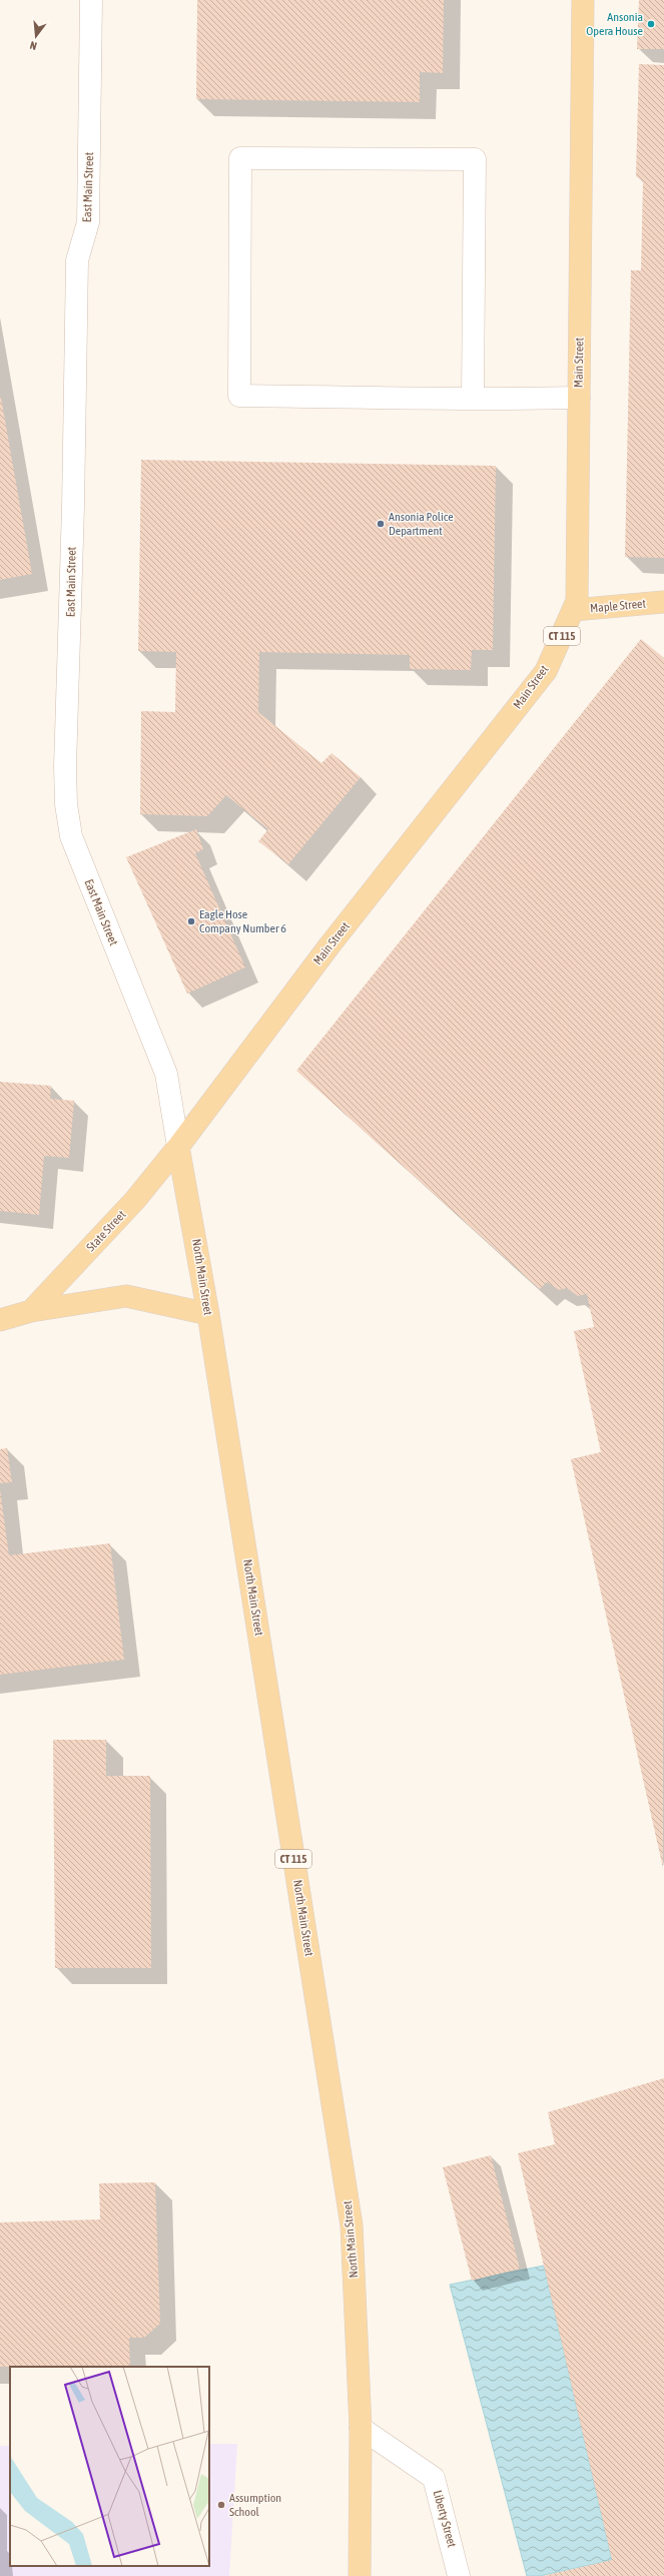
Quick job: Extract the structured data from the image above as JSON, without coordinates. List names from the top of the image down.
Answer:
{
  "streets": {
    "main road": [
      "Main Street",
      "Maple Street",
      "CT 115",
      "State Street",
      "North Main Street"
    ],
    "street": ["East Main Street", "Liberty Street"]
  },
  "crossings": [
    ["East Main Street", "Main Street"],
    ["East Main Street", "State Street"],
    ["East Main Street", "North Main Street"],
    ["Main Street", "Maple Street"],
    ["Main Street", "State Street"],
    ["Main Street", "North Main Street"],
    ["State Street", "North Main Street"],
    ["North Main Street", "Liberty Street"]
  ],
  "places": [
    "Ansonia Opera House",
    "Ansonia Police Department",
    "Eagle Hose Company Number 6",
    "Assumption School"
  ],
  "north": "bottom"
}
